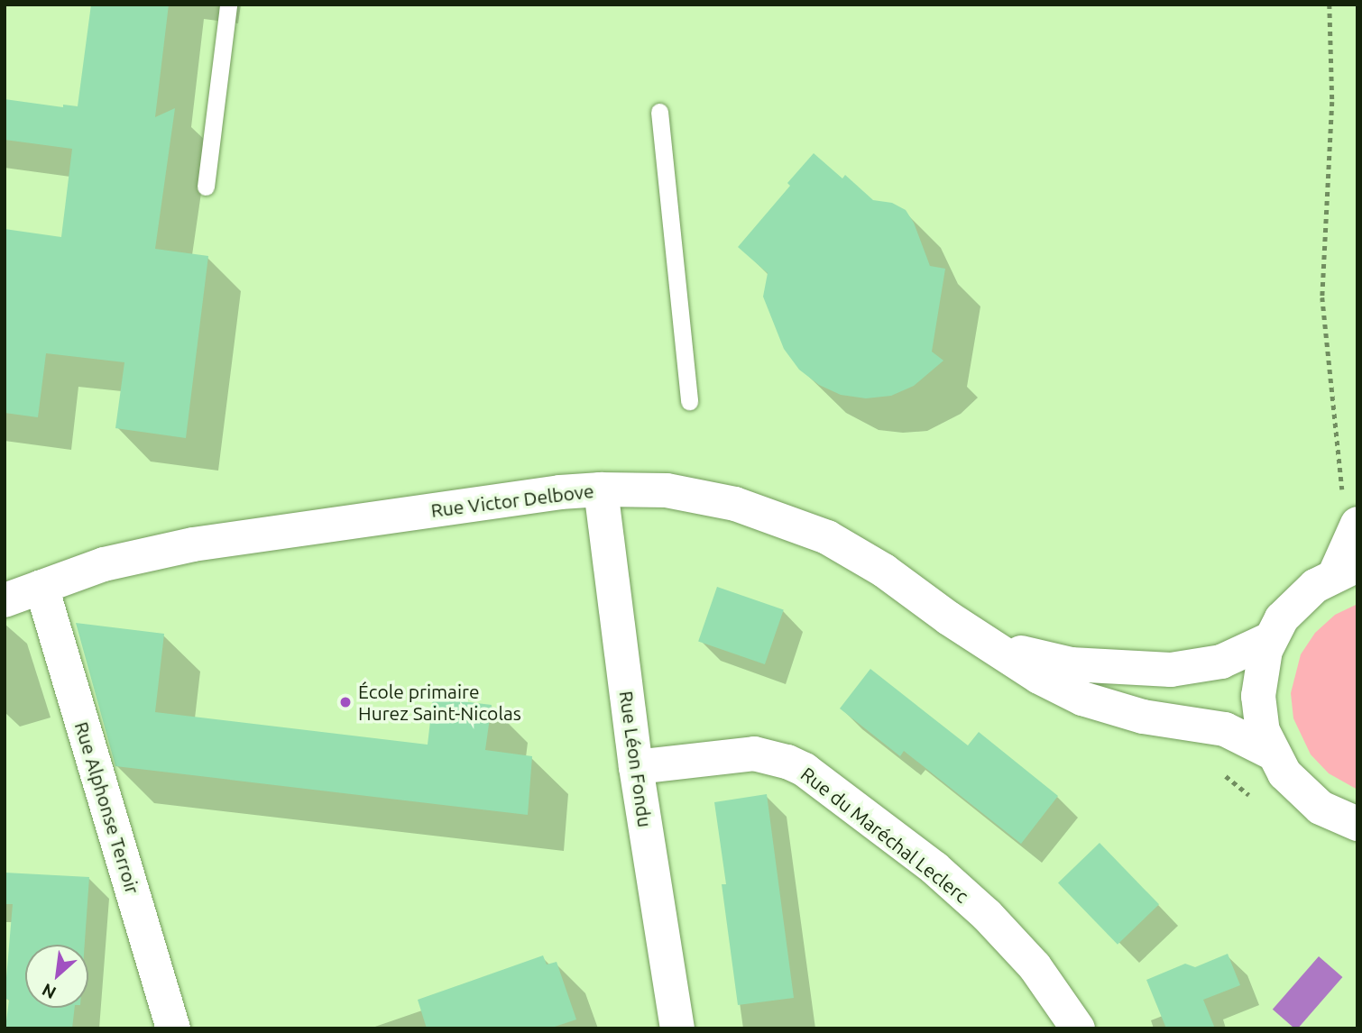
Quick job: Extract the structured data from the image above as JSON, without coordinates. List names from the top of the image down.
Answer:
{
  "streets": {
    "street": [
      "Rue Victor Delbove",
      "Rue Léon Fondu",
      "Rue Alphonse Terroir",
      "Rue du Maréchal Leclerc"
    ]
  },
  "crossings": [
    ["Rue Victor Delbove", "Rue Léon Fondu"],
    ["Rue Victor Delbove", "Rue Alphonse Terroir"],
    ["Rue Léon Fondu", "Rue du Maréchal Leclerc"]
  ],
  "places": ["École primaire Hurez Saint-Nicolas"],
  "north": "bottom left"
}
